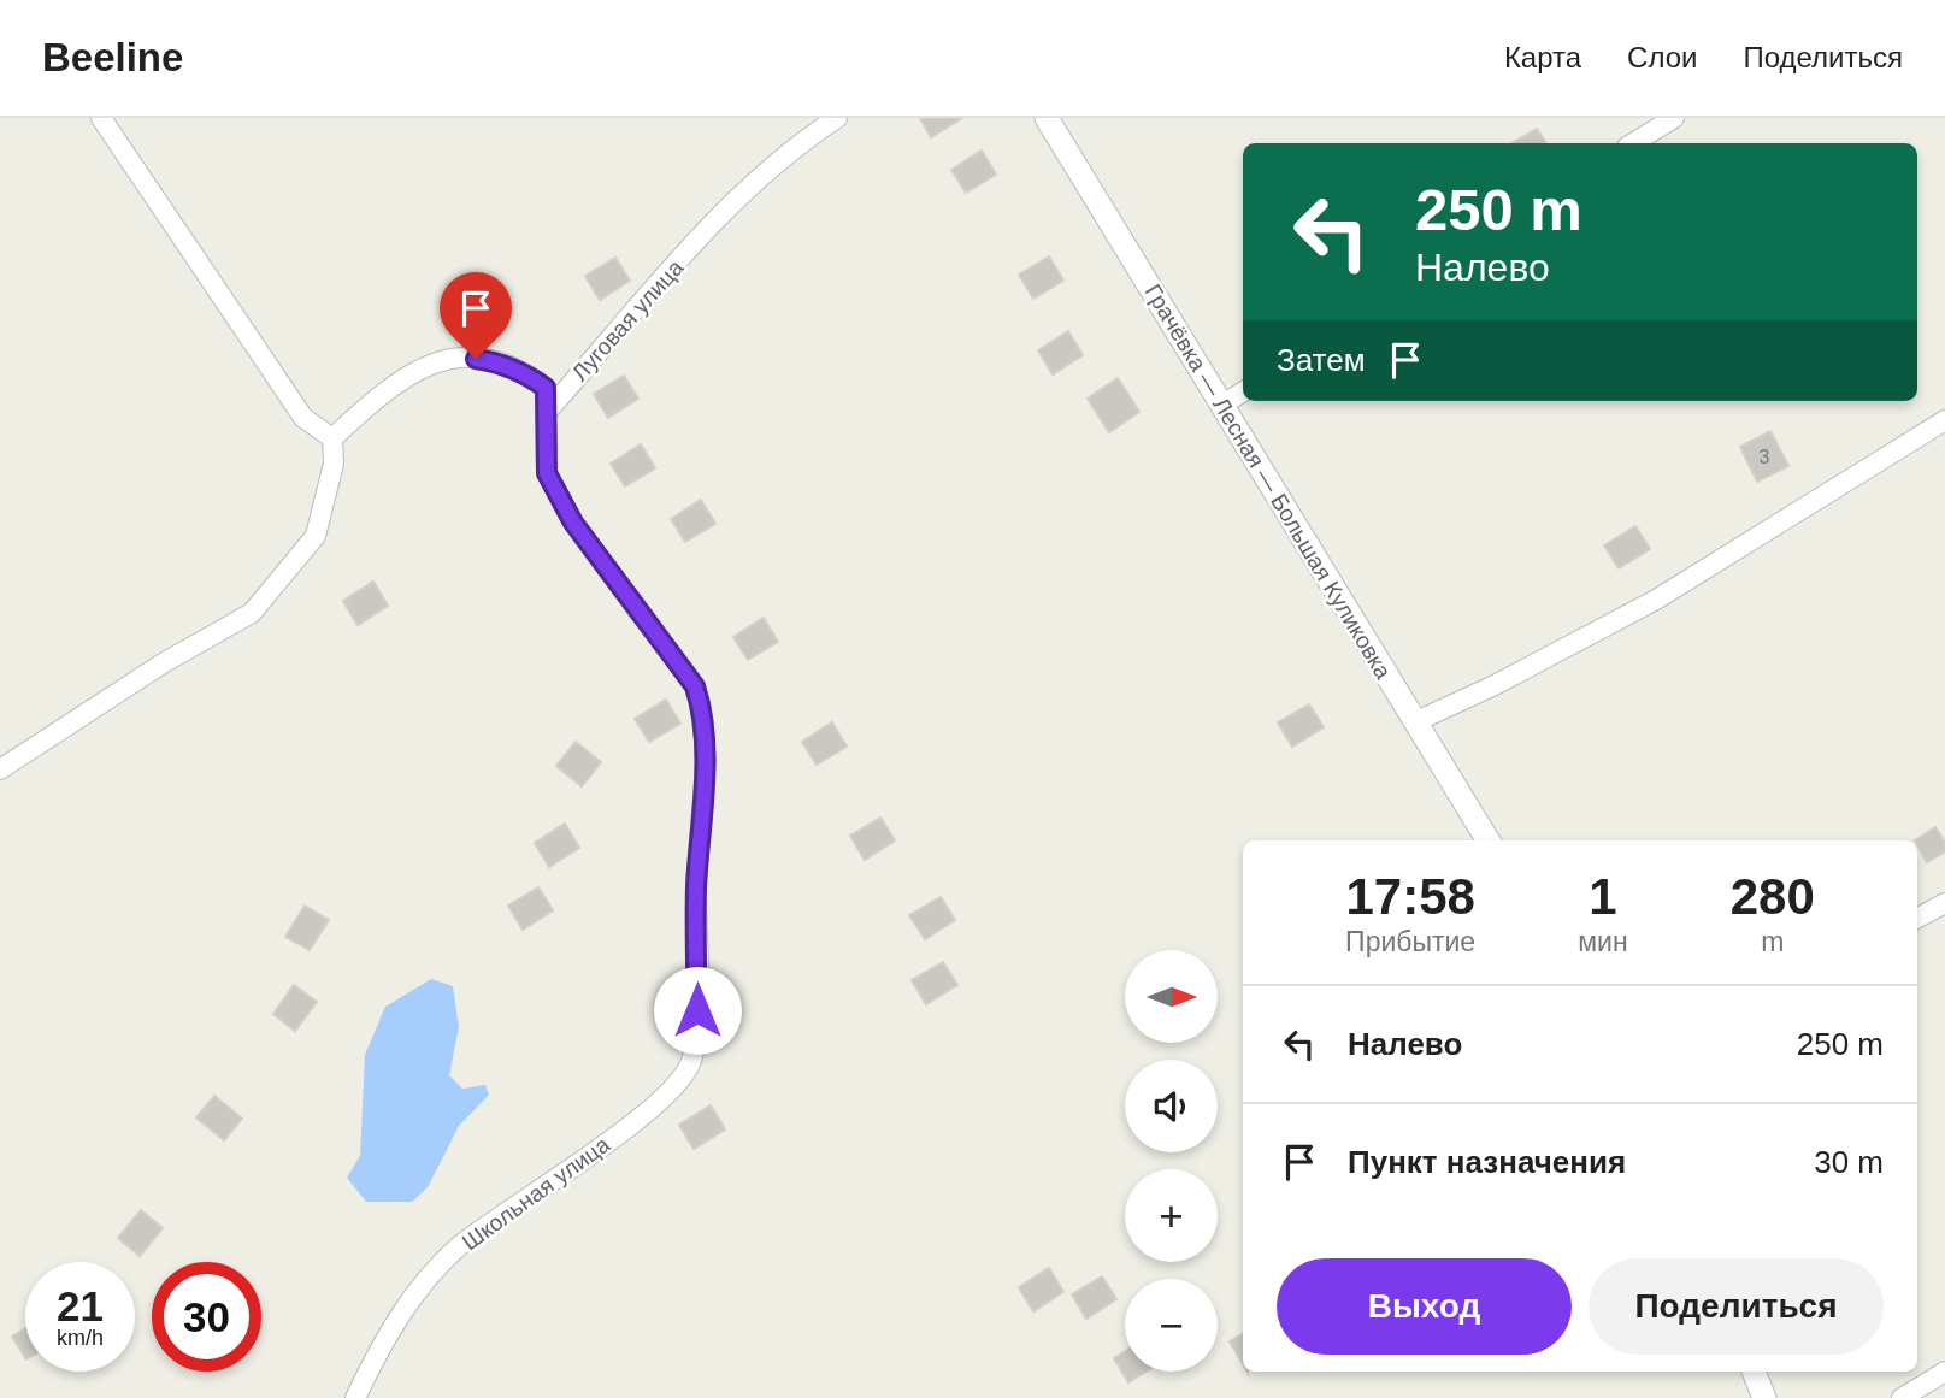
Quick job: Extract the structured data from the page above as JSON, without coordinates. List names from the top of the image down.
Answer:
{
  "streets": {
    "street": ["Луговая улица", "Грачёвка — Лесная — Большая Куликовка", "Школьная улица"]
  },
  "crossings": [
    ["Луговая улица", "Школьная улица"]
  ],
  "house_numbers": ["3"],
  "north": "right",
  "page": {
    "header": "Beeline",
    "nav": ["Карта", "Слои", "Поделиться"],
    "turn": ["250 m", "Налево"],
    "then": "Затем",
    "eta": [
      "17:58",
      "Прибытие",
      "1",
      "мин",
      "280",
      "m"
    ],
    "map_buttons": ["+", "−"],
    "list": [
      {
        "name": "Налево",
        "value": "250 m"
      },
      {
        "name": "Пункт назначения",
        "value": "30 m"
      }
    ],
    "buttons": ["Выход", "Поделиться"],
    "speed": "21 km/h",
    "limit": "30"
  }
}
